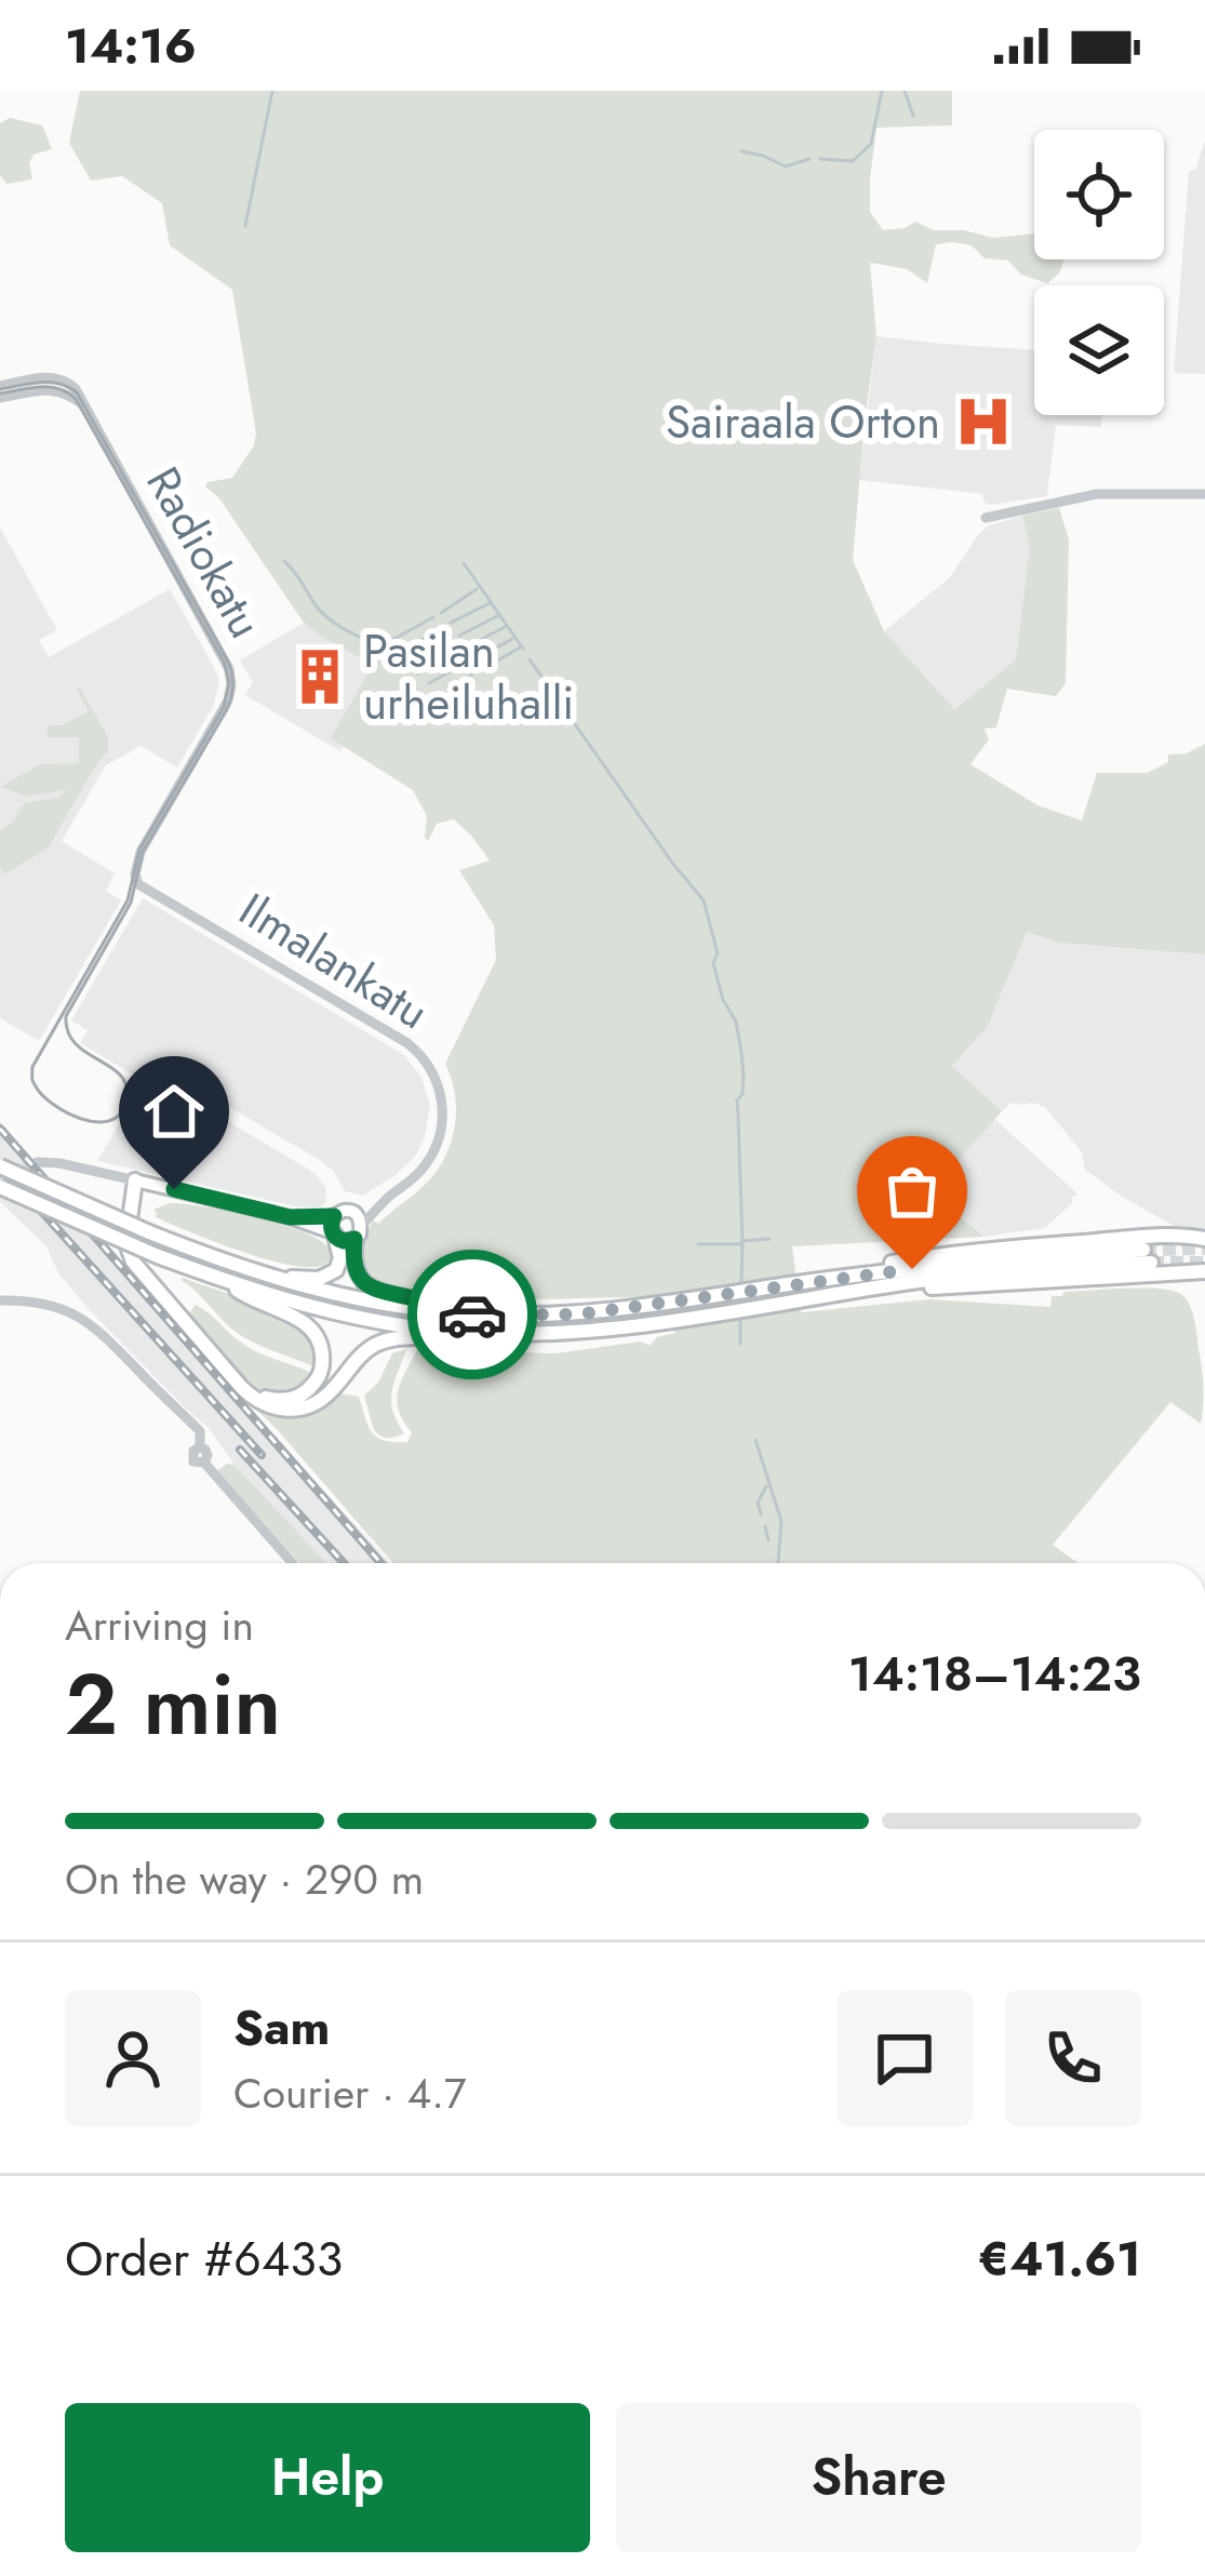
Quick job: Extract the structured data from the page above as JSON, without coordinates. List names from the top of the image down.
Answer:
{
  "streets": {
    "street": ["Radiokatu", "Ilmalankatu"]
  },
  "crossings": [
    ["Radiokatu", "Ilmalankatu"]
  ],
  "places": {
    "hospital": ["Sairaala Orton"],
    "building": ["Pasilan urheiluhalli"]
  },
  "page": {
    "status": "14:16",
    "heading": ["2 min", "Arriving in", "14:18–14:23"],
    "panel": [
      "Sam",
      "Courier · 4.7",
      "Order #6433",
      "€41.61"
    ],
    "bar": "On the way · 290 m",
    "buttons": ["Help", "Share"]
  }
}
